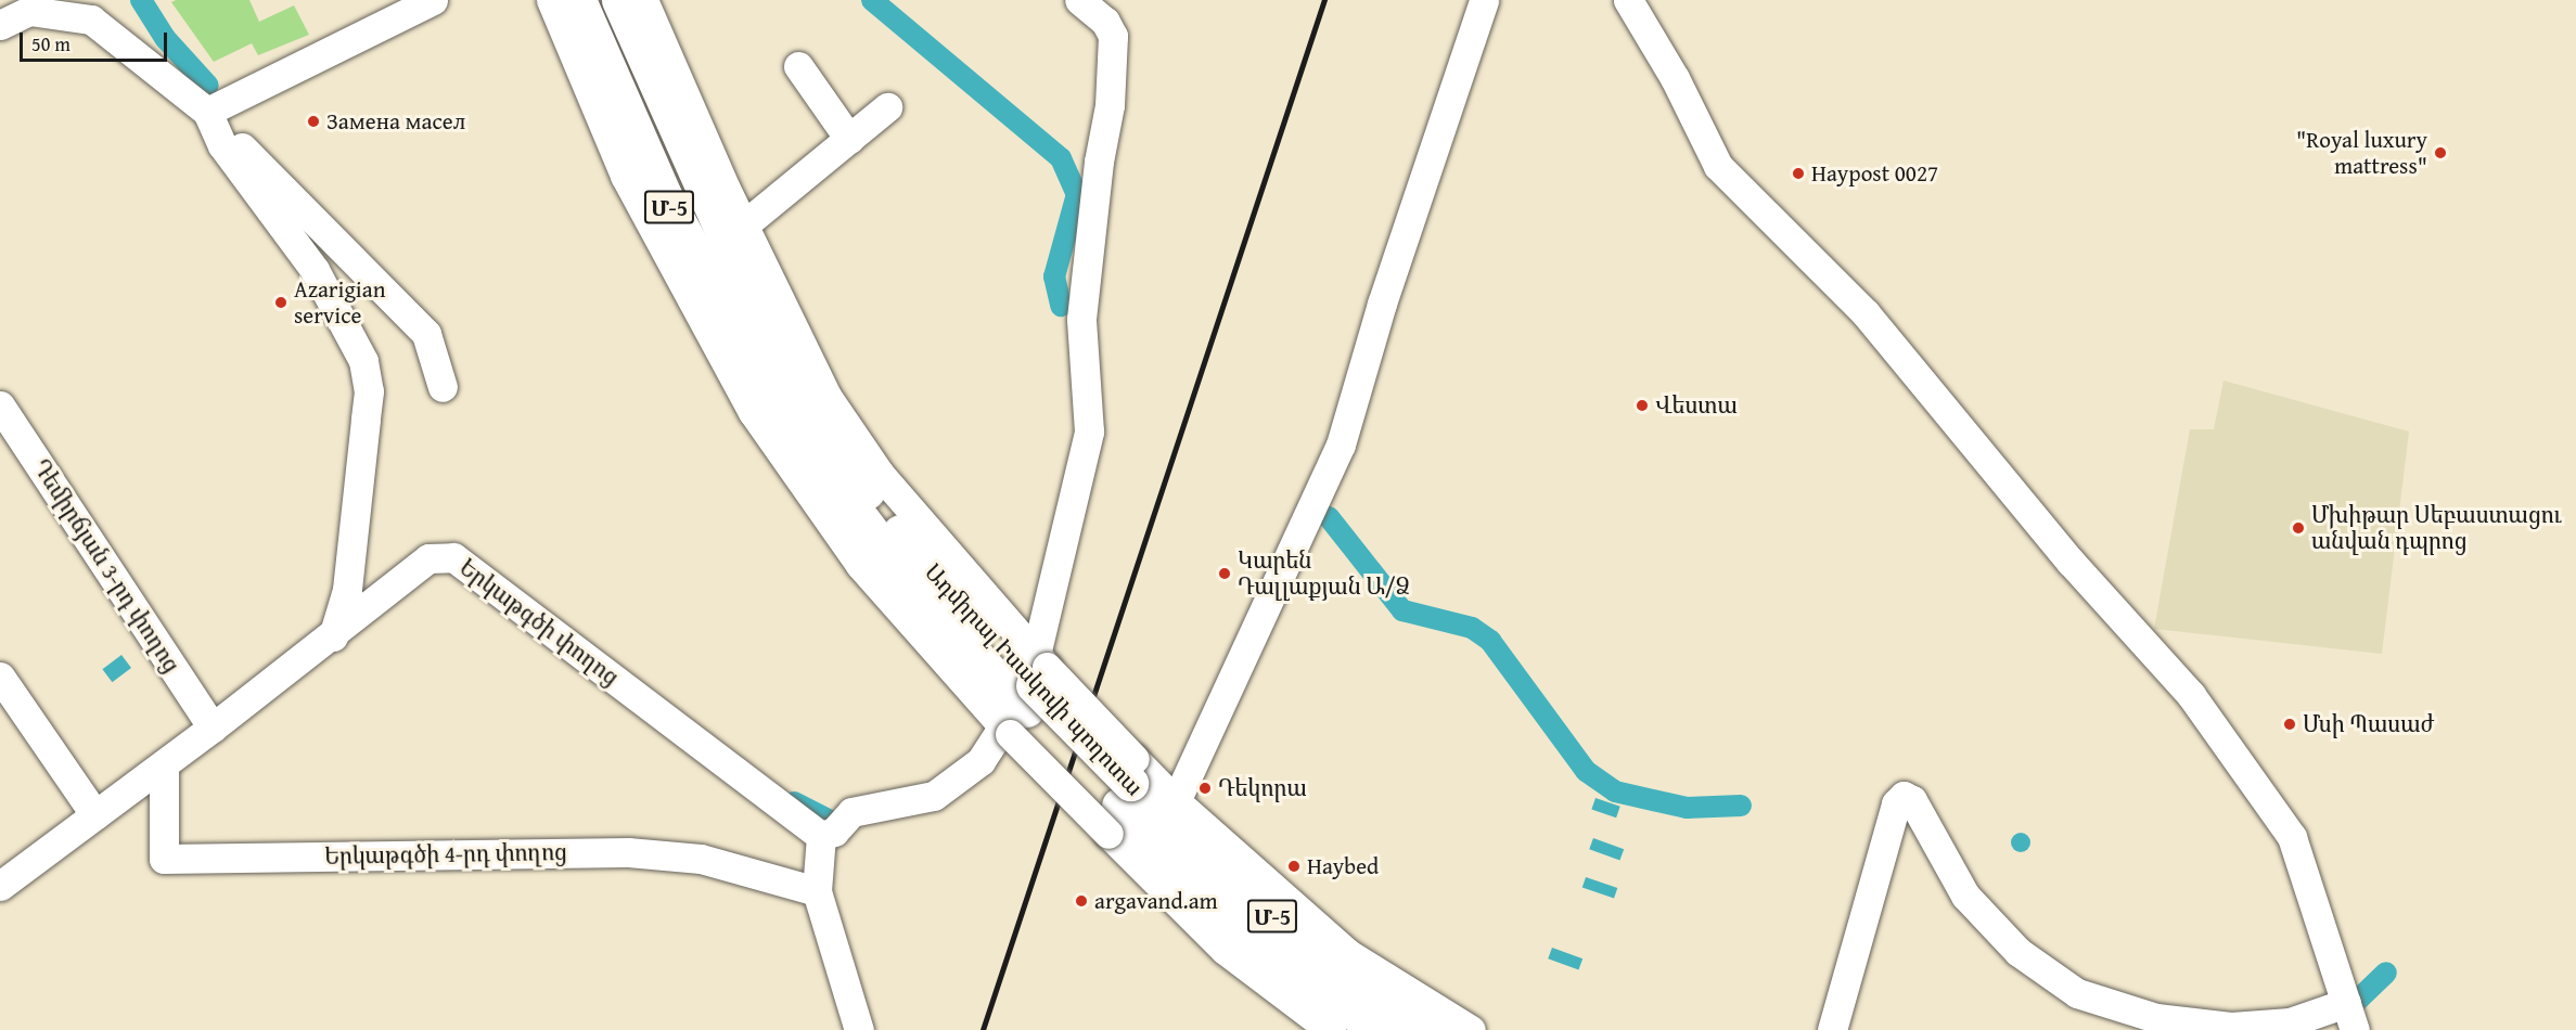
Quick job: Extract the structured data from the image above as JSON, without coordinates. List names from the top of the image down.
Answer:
{
  "streets": {
    "highway": ["Մ-5", "Ադմիրալ Իսակովի պողոտա"],
    "street": ["Դեմիրճյան 3-րդ փողոց", "Երկաթգծի փողոց", "Երկաթգծի 4-րդ փողոց"]
  },
  "crossings": [
    ["Դեմիրճյան 3-րդ փողոց", "Երկաթգծի փողոց"],
    ["Երկաթգծի փողոց", "Երկաթգծի 4-րդ փողոց"]
  ],
  "places": [
    "Замена масел",
    "\"Royal luxury mattress\"",
    "Haypost 0027",
    "Azarigian service",
    "Վեստա",
    "Մխիթար Սեբաստացու անվան դպրոց",
    "Կարեն Դալլաքյան Ա/Ձ",
    "Մսի Պասաժ",
    "Դեկորա",
    "Haybed",
    "argavand.am"
  ],
  "scale_bar": "50 m"
}
